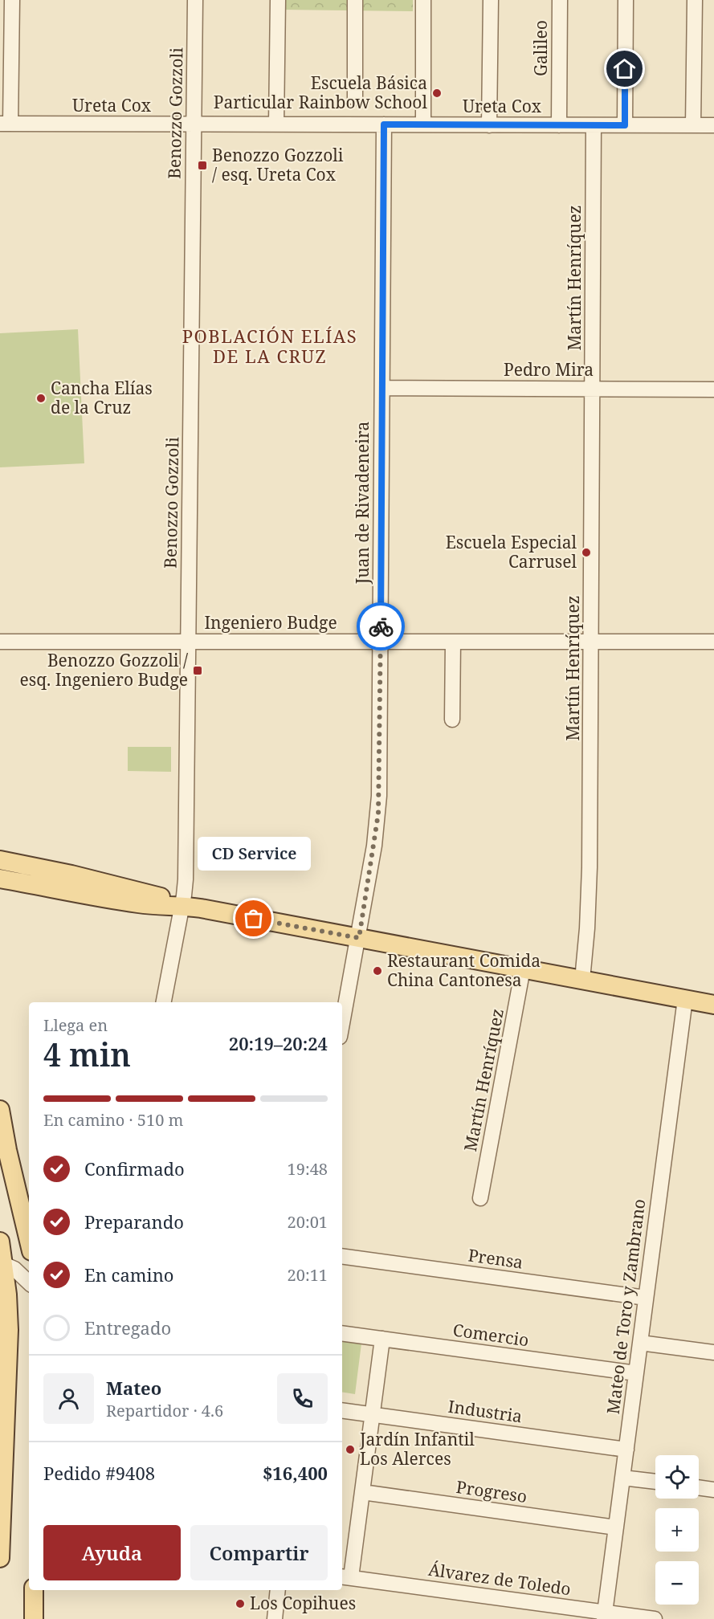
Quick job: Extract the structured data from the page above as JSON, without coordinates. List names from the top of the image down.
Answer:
{
  "streets": {
    "street": [
      "Galileo",
      "Ureta Cox",
      "Benozzo Gozzoli",
      "Martín Henríquez",
      "Pedro Mira",
      "Juan de Rivadeneira",
      "Ingeniero Budge",
      "Prensa",
      "Mateo de Toro y Zambrano",
      "Comercio",
      "Industria",
      "Progreso",
      "Álvarez de Toledo"
    ]
  },
  "crossings": [
    ["Galileo", "Ureta Cox"],
    ["Ureta Cox", "Benozzo Gozzoli"],
    ["Ureta Cox", "Martín Henríquez"],
    ["Ureta Cox", "Juan de Rivadeneira"],
    ["Benozzo Gozzoli", "Ingeniero Budge"],
    ["Martín Henríquez", "Pedro Mira"],
    ["Martín Henríquez", "Ingeniero Budge"],
    ["Pedro Mira", "Juan de Rivadeneira"],
    ["Juan de Rivadeneira", "Ingeniero Budge"],
    ["Prensa", "Mateo de Toro y Zambrano"],
    ["Mateo de Toro y Zambrano", "Comercio"],
    ["Mateo de Toro y Zambrano", "Industria"],
    ["Mateo de Toro y Zambrano", "Progreso"],
    ["Mateo de Toro y Zambrano", "Álvarez de Toledo"]
  ],
  "districts": ["POBLACIÓN ELÍAS DE LA CRUZ"],
  "places": {
    "other": [
      "Escuela Básica Particular Rainbow School",
      "Cancha Elías de la Cruz",
      "Escuela Especial Carrusel",
      "CD Service",
      "Restaurant Comida China Cantonesa",
      "Jardín Infantil Los Alerces",
      "Los Copihues"
    ],
    "transit": ["Benozzo Gozzoli / esq. Ureta Cox", "Benozzo Gozzoli / esq. Ingeniero Budge"]
  },
  "page": {
    "bubble": "CD Service",
    "heading": ["4 min", "Llega en", "20:19–20:24"],
    "panel": [
      "Mateo",
      "Repartidor · 4.6",
      "Pedido #9408",
      "$16,400"
    ],
    "bar": "En camino · 510 m",
    "list": [
      ["Confirmado", "19:48"],
      ["Preparando", "20:01"],
      ["En camino", "20:11"],
      "Entregado"
    ],
    "map_buttons": ["+", "−"],
    "buttons": ["Ayuda", "Compartir"]
  }
}
